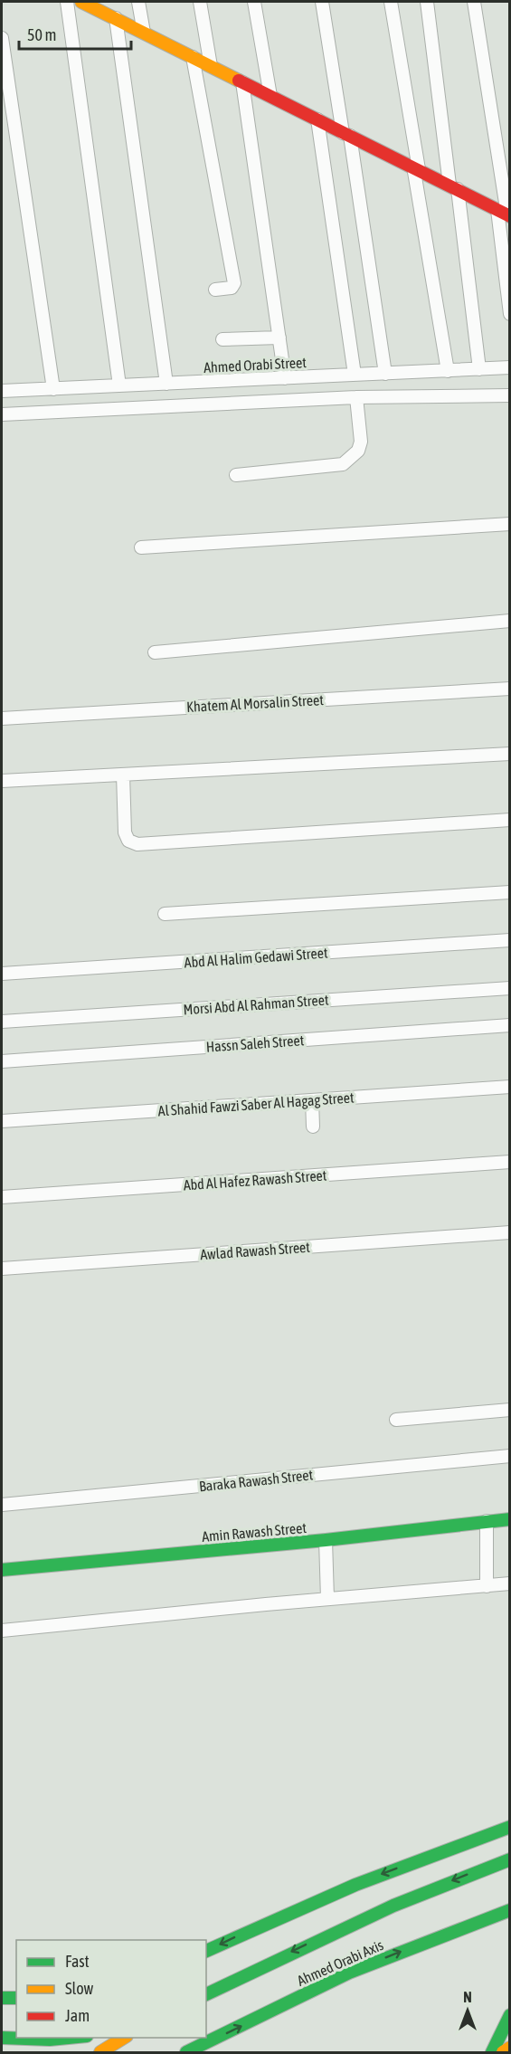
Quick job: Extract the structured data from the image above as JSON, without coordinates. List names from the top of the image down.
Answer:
{
  "streets": {
    "main road": ["Amin Rawash Street", "Ahmed Orabi Axis"],
    "street": [
      "Ahmed Orabi Street",
      "Khatem Al Morsalin Street",
      "Abd Al Halim Gedawi Street",
      "Morsi Abd Al Rahman Street",
      "Hassn Saleh Street",
      "Al Shahid Fawzi Saber Al Hagag Street",
      "Abd Al Hafez Rawash Street",
      "Awlad Rawash Street",
      "Baraka Rawash Street"
    ]
  },
  "legend": ["Fast", "Slow", "Jam"],
  "scale_bar": "50 m",
  "north": "top"
}
